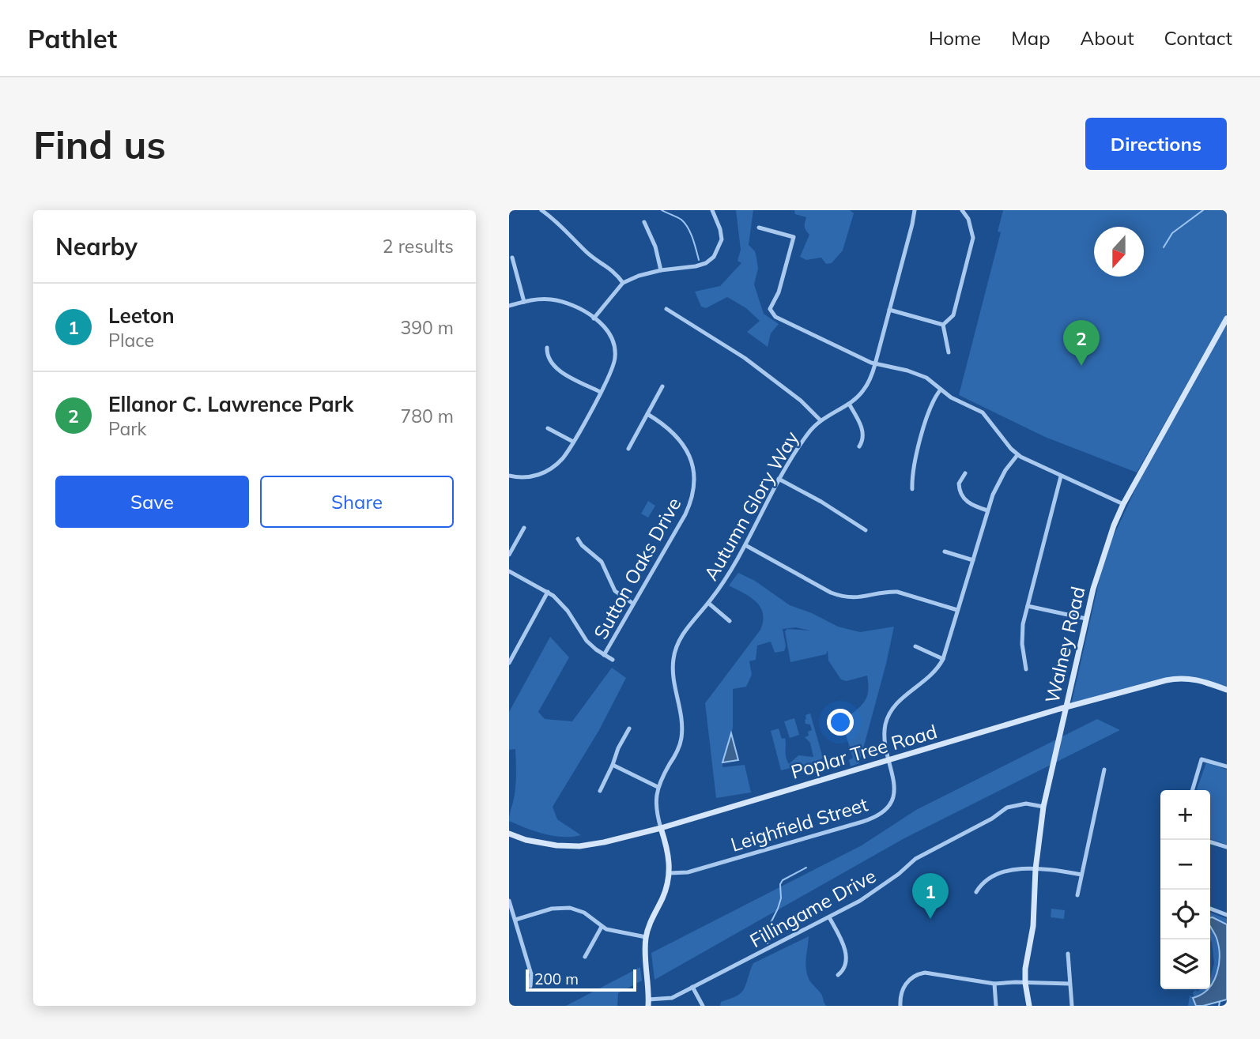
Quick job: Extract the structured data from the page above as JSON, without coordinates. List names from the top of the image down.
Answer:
{
  "streets": {
    "main road": ["Walney Road", "Poplar Tree Road"],
    "street": [
      "Autumn Glory Way",
      "Sutton Oaks Drive",
      "Leighfield Street",
      "Fillingame Drive"
    ]
  },
  "crossings": [
    ["Autumn Glory Way", "Poplar Tree Road"],
    ["Walney Road", "Poplar Tree Road"],
    ["Walney Road", "Fillingame Drive"],
    ["Poplar Tree Road", "Leighfield Street"]
  ],
  "scale_bar": "200 m",
  "north": "bottom",
  "page": {
    "header": "Pathlet",
    "nav": [
      "Home",
      "Map",
      "About",
      "Contact"
    ],
    "buttons": [
      "Directions",
      ["Save", "Share"]
    ],
    "title": "Find us",
    "heading": ["Nearby", "2 results"],
    "list": [
      {
        "mark": "1",
        "name": "Leeton",
        "note": "Place",
        "value": "390 m"
      },
      {
        "mark": "2",
        "name": "Ellanor C. Lawrence Park",
        "note": "Park",
        "value": "780 m"
      }
    ],
    "pins": ["2", "1"],
    "map_buttons": ["+", "−"],
    "scale": "200 m"
  }
}
